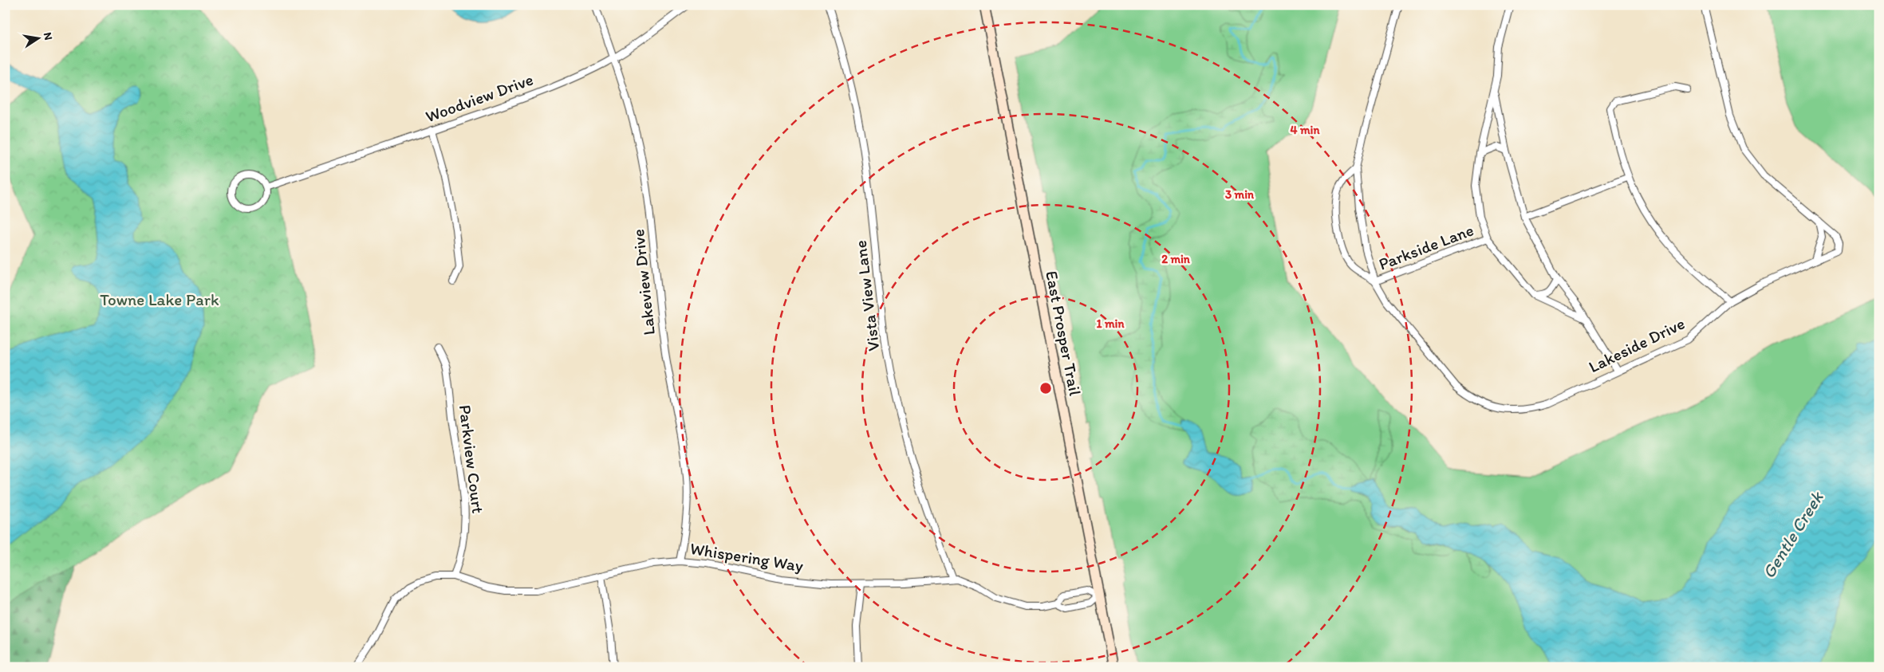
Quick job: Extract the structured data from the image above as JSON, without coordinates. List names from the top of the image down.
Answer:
{
  "streets": {
    "main road": ["East Prosper Trail"],
    "street": [
      "Woodview Drive",
      "Parkside Lane",
      "Lakeview Drive",
      "Vista View Lane",
      "Lakeside Drive",
      "Parkview Court",
      "Whispering Way"
    ]
  },
  "crossings": [
    ["Woodview Drive", "Lakeview Drive"],
    ["Parkside Lane", "Lakeside Drive"],
    ["Lakeview Drive", "Whispering Way"],
    ["Vista View Lane", "Whispering Way"],
    ["East Prosper Trail", "Whispering Way"],
    ["Parkview Court", "Whispering Way"]
  ],
  "water": ["Gentle Creek"],
  "parks": ["Towne Lake Park"],
  "north": "right",
  "rings": [
    "4 min",
    "3 min",
    "2 min",
    "1 min"
  ]
}
